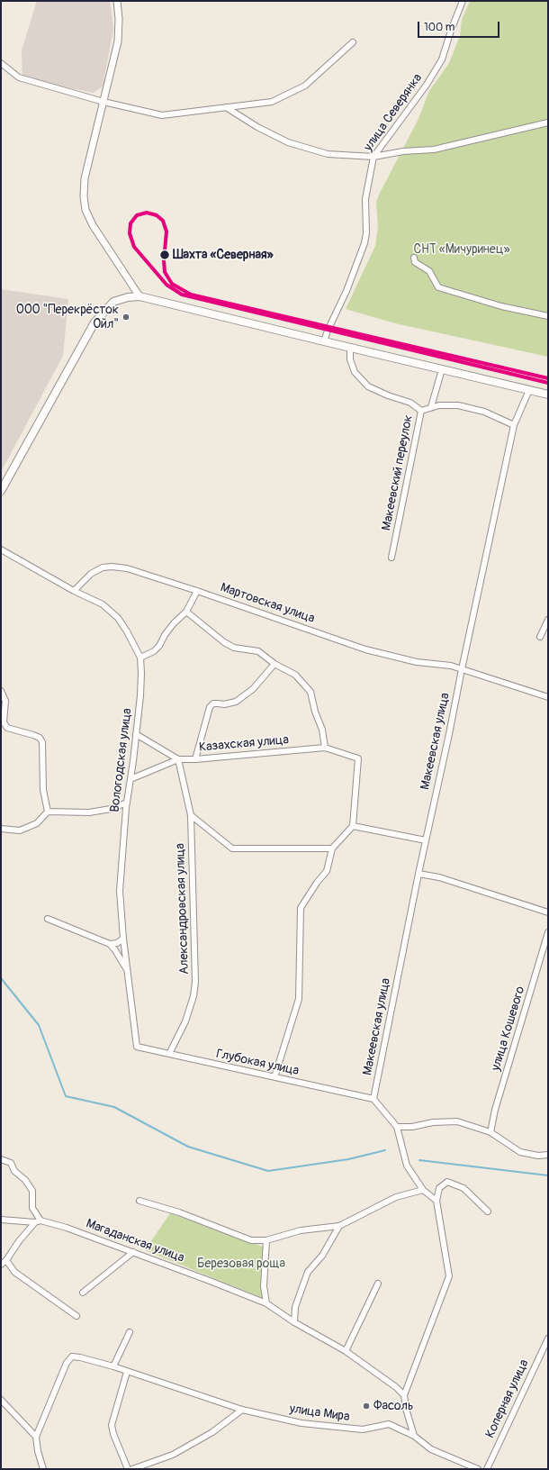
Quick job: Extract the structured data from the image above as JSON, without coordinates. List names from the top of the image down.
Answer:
{
  "streets": {
    "street": [
      "улица Северянка",
      "Макеевский переулок",
      "Мартовская улица",
      "Макеевская улица",
      "Казахская улица",
      "Вологодская улица",
      "Александровская улица",
      "улица Кошевого",
      "Глубокая улица",
      "Магаданская улица",
      "Коперная улица",
      "улица Мира"
    ]
  },
  "crossings": [
    ["Мартовская улица", "Макеевская улица"],
    ["Мартовская улица", "Вологодская улица"],
    ["Макеевская улица", "Глубокая улица"],
    ["Казахская улица", "Александровская улица"],
    ["Вологодская улица", "Глубокая улица"],
    ["Александровская улица", "Глубокая улица"]
  ],
  "parks": ["СНТ «Мичуринец»", "Березовая роща"],
  "places": ["Шахта «Северная»", "ООО \"Перекрёсток Ойл\"", "Фасоль"],
  "scale_bar": "100 m"
}
